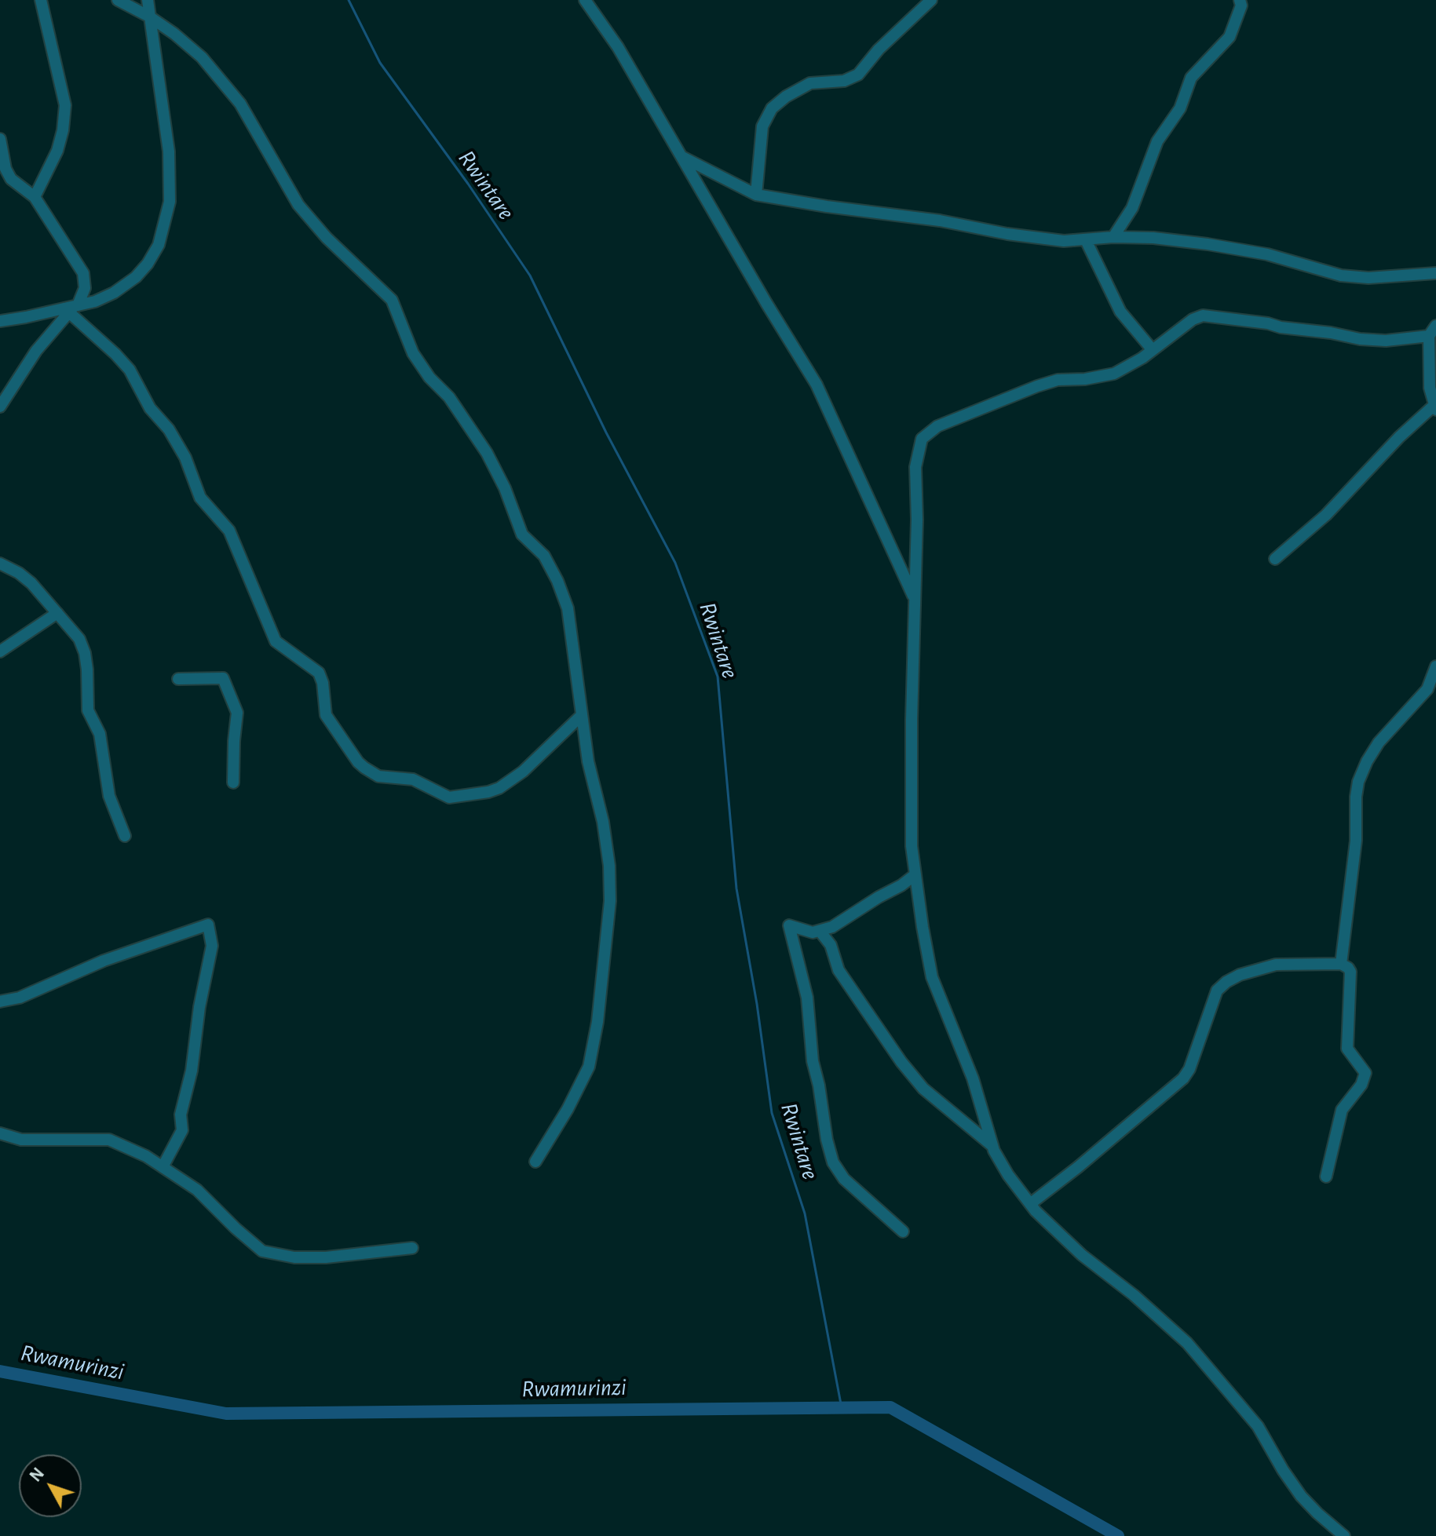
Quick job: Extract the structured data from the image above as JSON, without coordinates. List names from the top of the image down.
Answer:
{
  "water": ["Rwintare", "Rwamurinzi"],
  "north": "top left"
}
